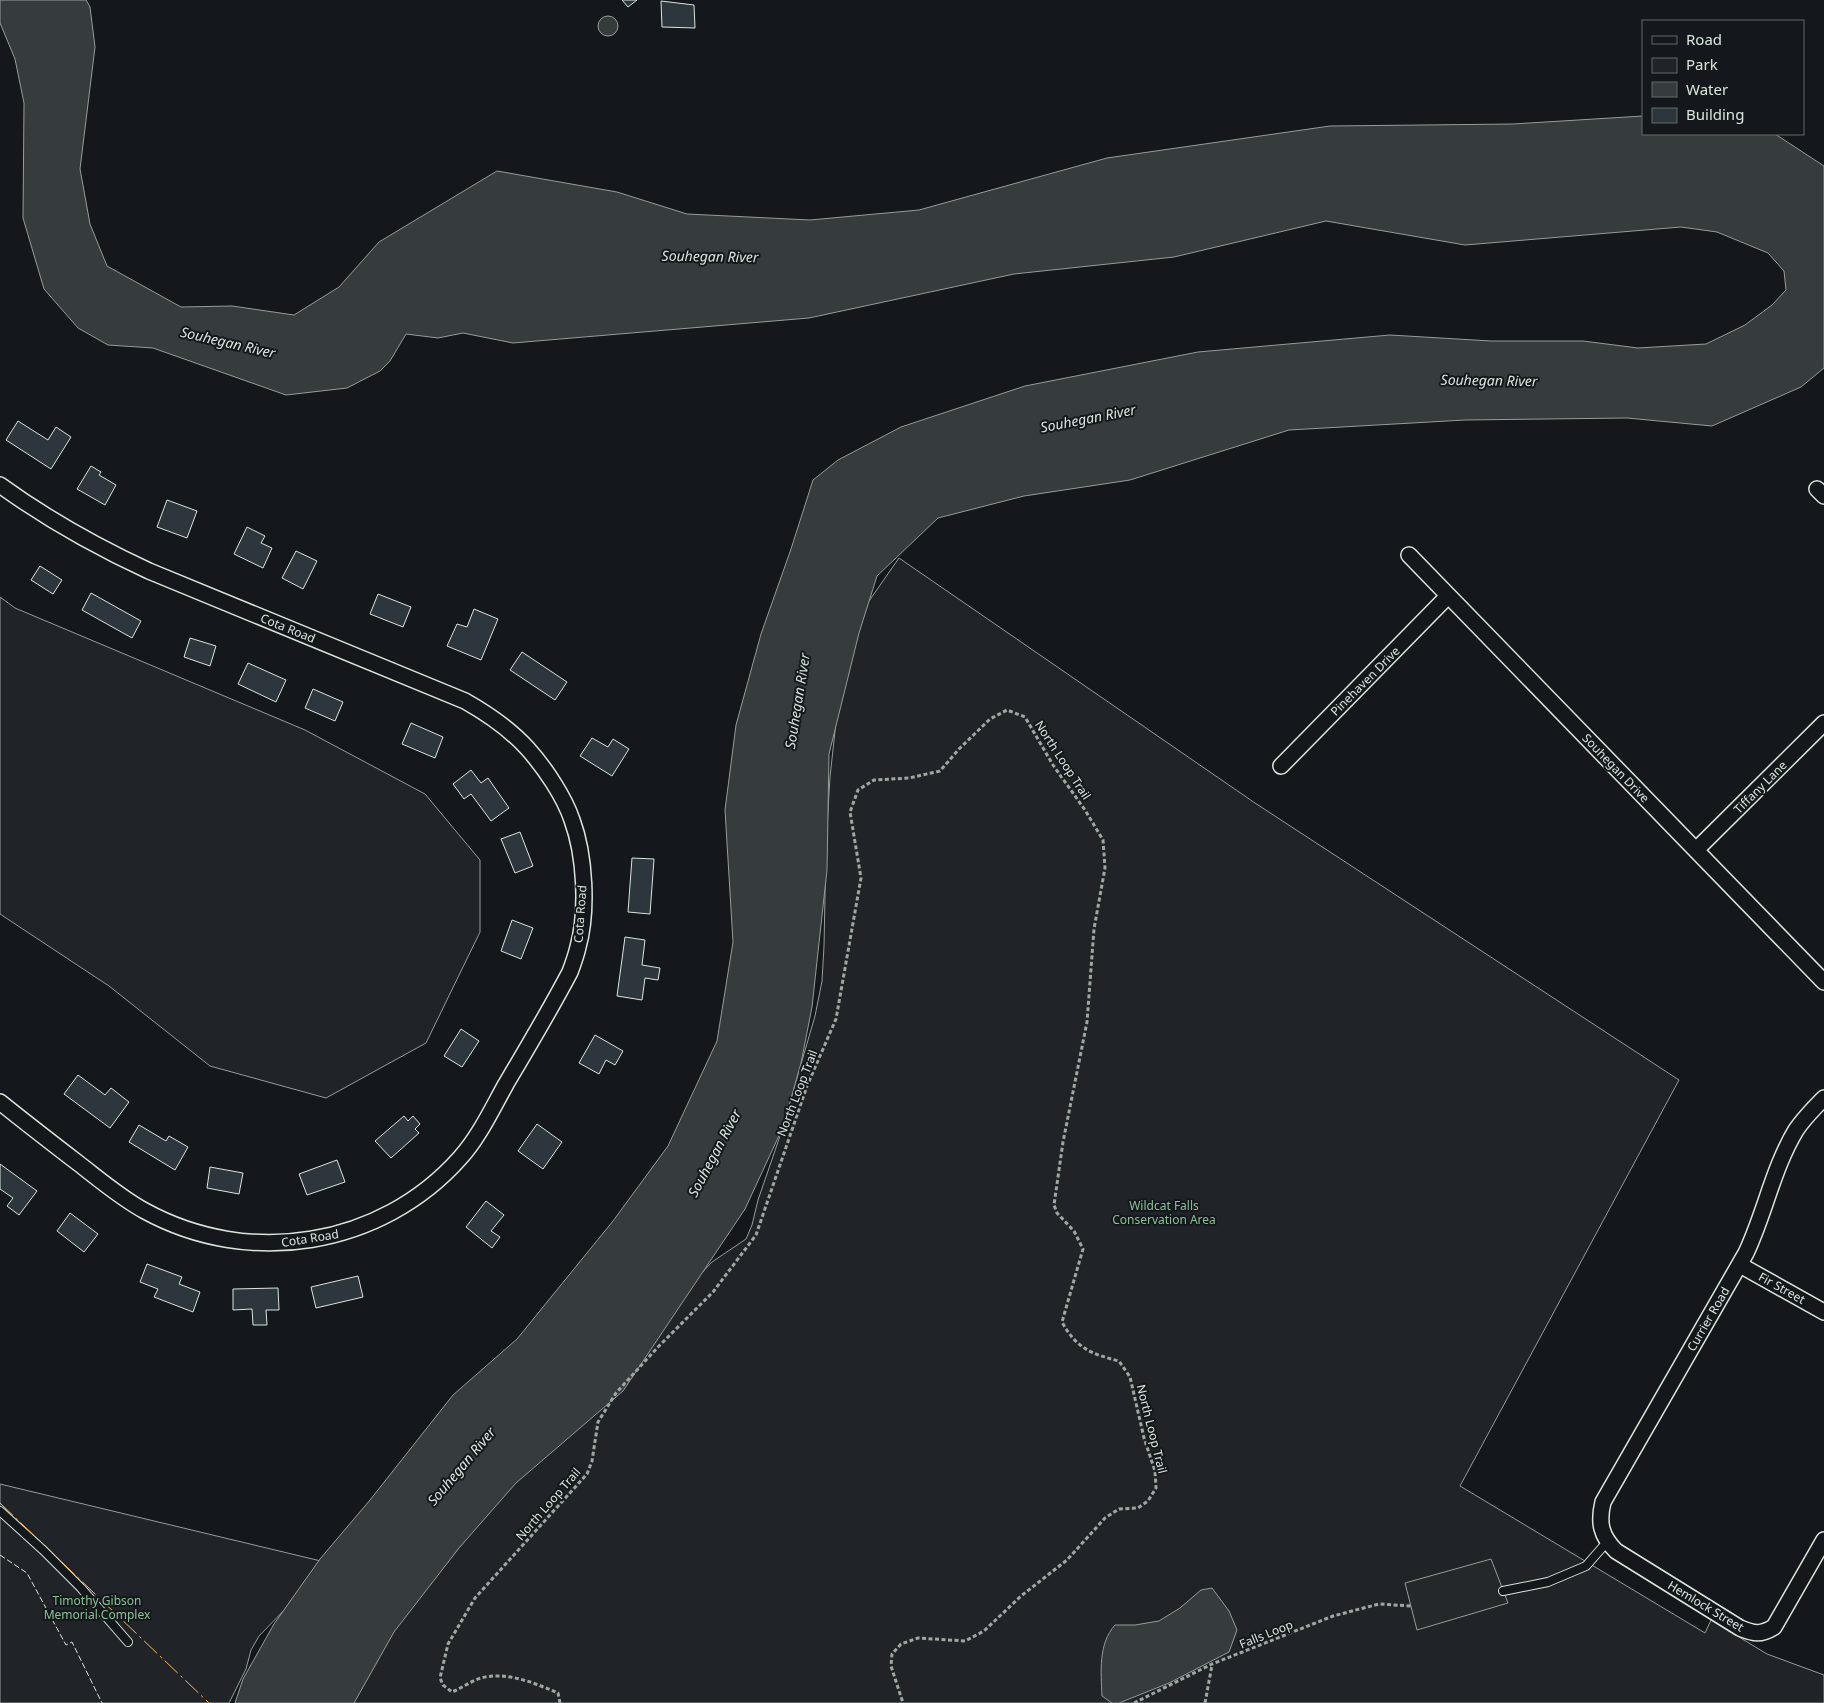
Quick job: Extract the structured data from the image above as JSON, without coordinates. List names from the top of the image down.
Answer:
{
  "streets": {
    "street": [
      "Cota Road",
      "Pinehaven Drive",
      "Souhegan Drive",
      "Tiffany Lane",
      "Fir Street",
      "Currier Road",
      "Hemlock Street"
    ],
    "path": ["North Loop Trail", "Falls Loop"]
  },
  "crossings": [
    ["Pinehaven Drive", "Souhegan Drive"],
    ["Souhegan Drive", "Tiffany Lane"],
    ["Fir Street", "Currier Road"],
    ["Currier Road", "Hemlock Street"]
  ],
  "water": ["Souhegan River"],
  "parks": ["Wildcat Falls Conservation Area", "Timothy Gibson Memorial Complex"],
  "legend": [
    "Road",
    "Park",
    "Water",
    "Building"
  ]
}
